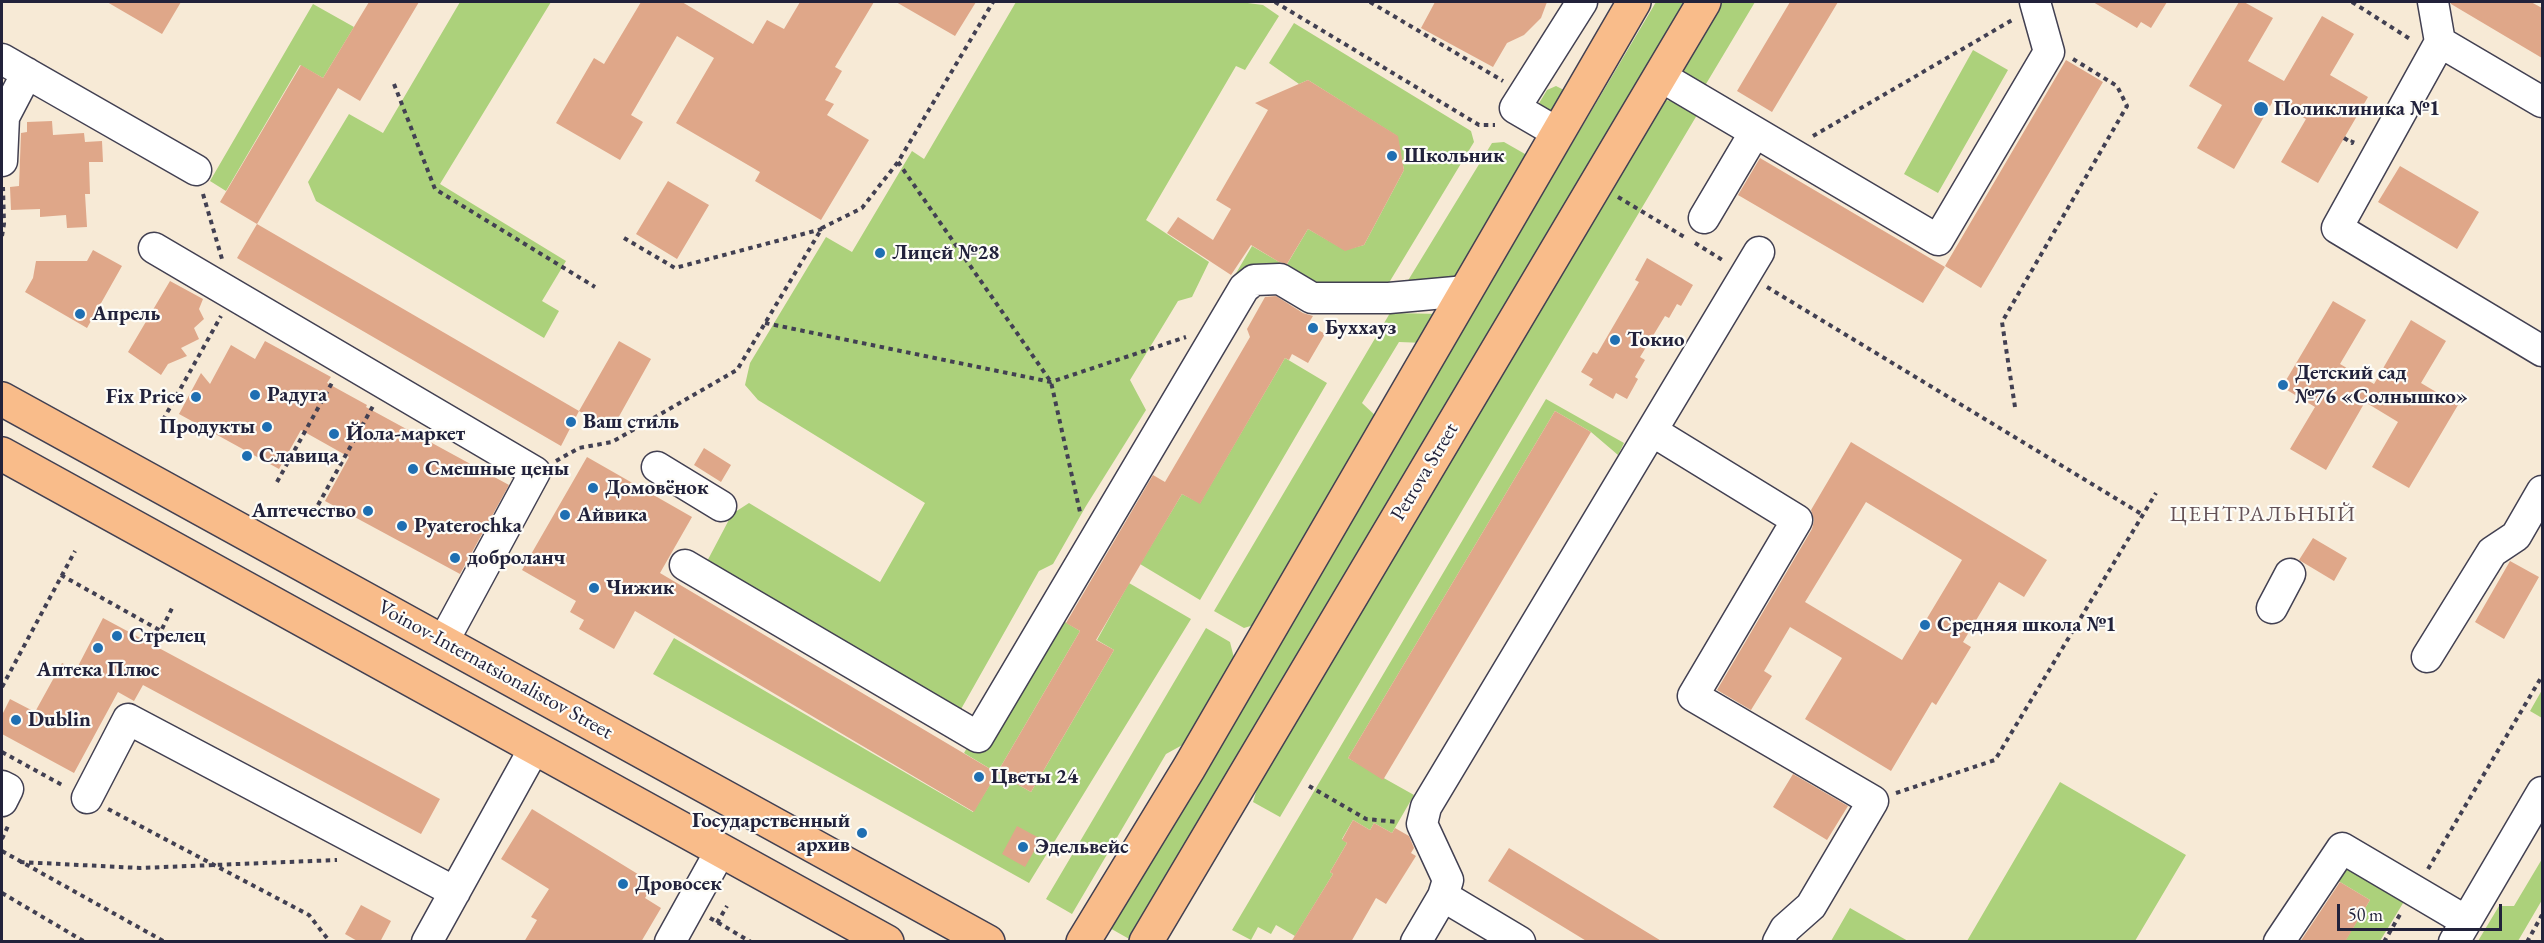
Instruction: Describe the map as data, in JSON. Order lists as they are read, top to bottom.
{
  "streets": {
    "main road": ["Petrova Street", "Voinov-Internatsionalistov Street"]
  },
  "districts": ["ЦЕНТРАЛЬНЫЙ"],
  "places": [
    "Поликлиника №1",
    "Школьник",
    "Лицей №28",
    "Апрель",
    "Буххауз",
    "Токио",
    "Детский сад №76 «Солнышко»",
    "Радуга",
    "Fix Price",
    "Ваш стиль",
    "Продукты",
    "Йола-маркет",
    "Славица",
    "Смешные цены",
    "Домовёнок",
    "Аптечество",
    "Айвика",
    "Pyaterochka",
    "доброланч",
    "Чижик",
    "Средняя школа №1",
    "Стрелец",
    "Аптека Плюс",
    "Dublin",
    "Цветы 24",
    "Государственный архив",
    "Эдельвейс",
    "Дровосек"
  ],
  "scale_bar": "50 m"
}
